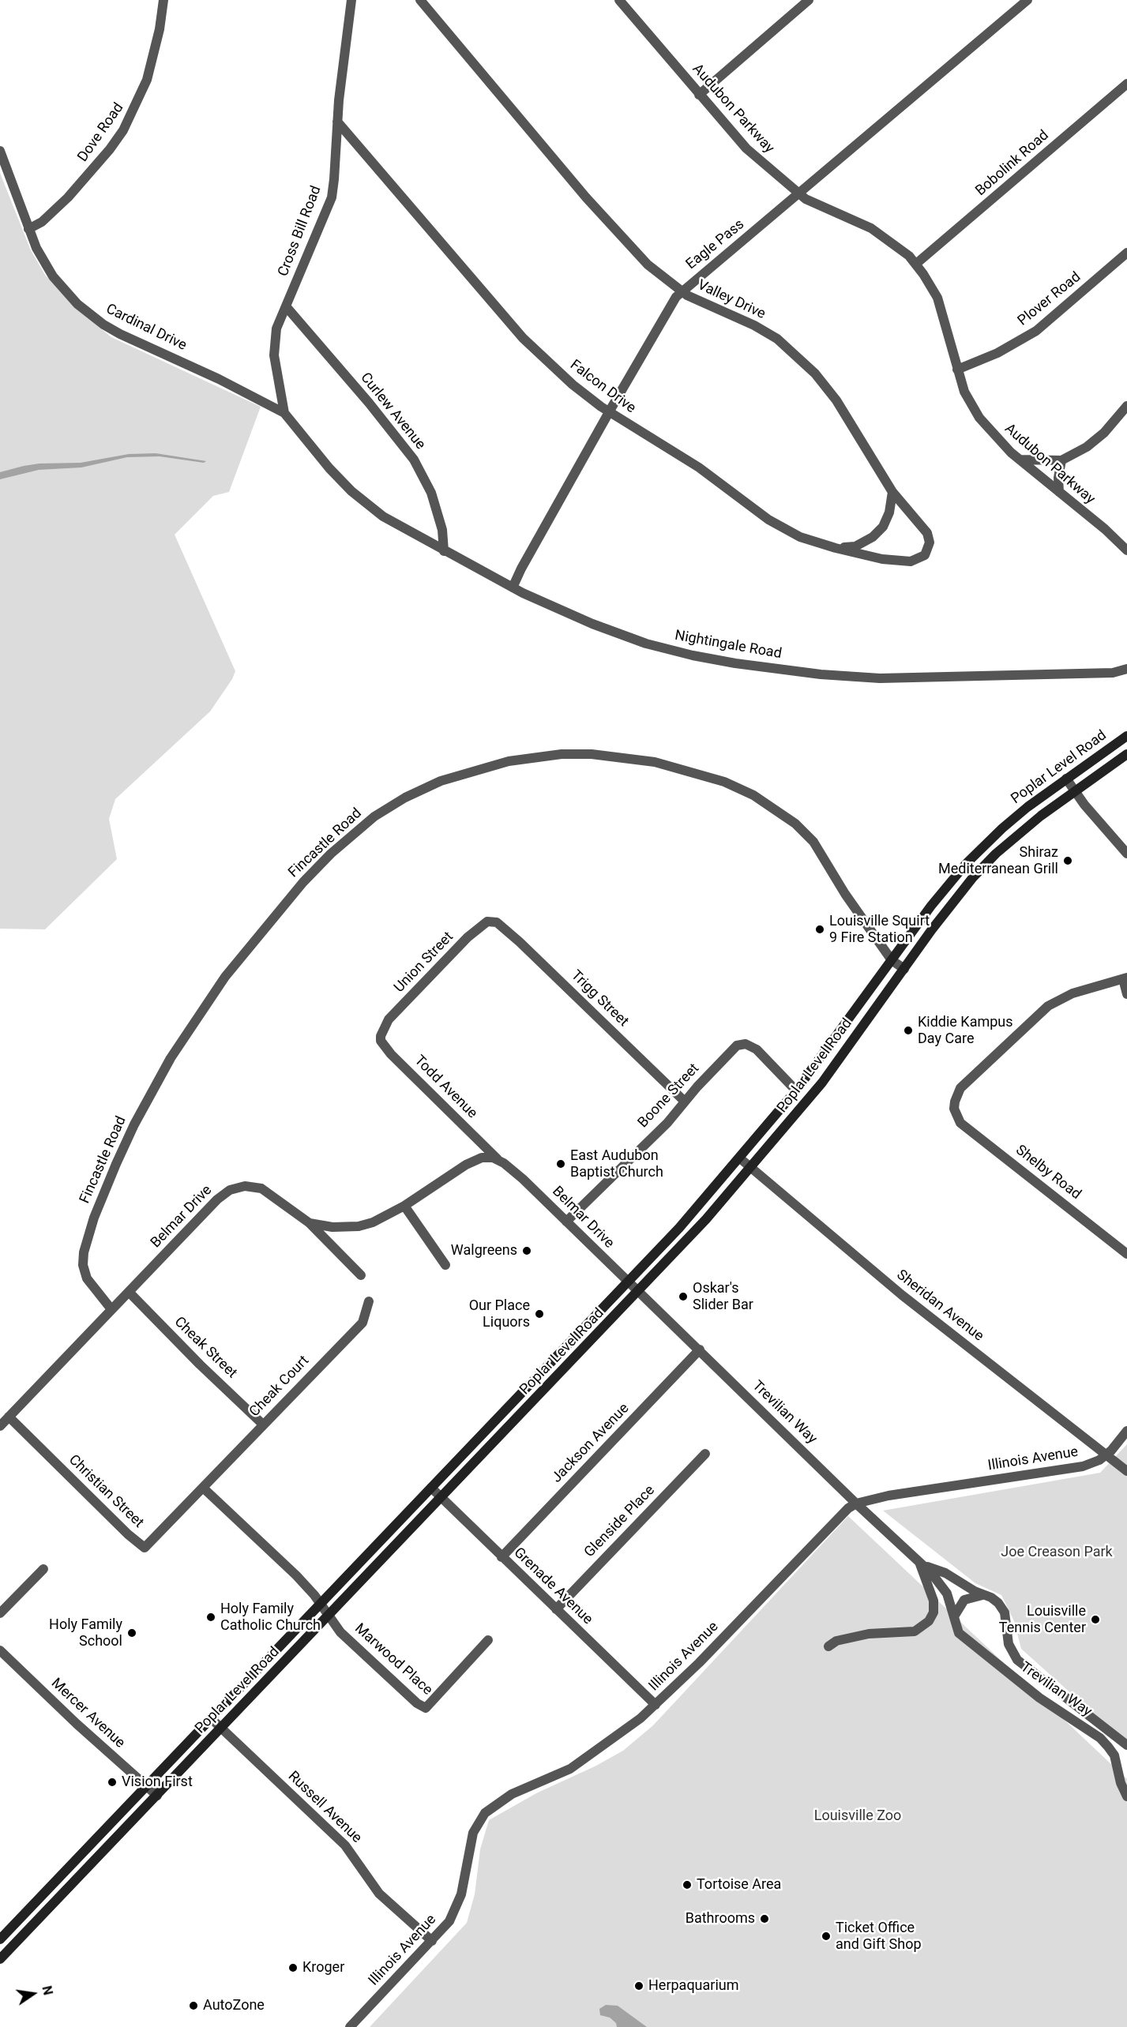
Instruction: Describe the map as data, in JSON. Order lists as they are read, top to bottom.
{
  "streets": {
    "main road": ["Poplar Level Road"],
    "street": [
      "Audubon Parkway",
      "Dove Road",
      "Bobolink Road",
      "Cross Bill Road",
      "Eagle Pass",
      "Plover Road",
      "Valley Drive",
      "Cardinal Drive",
      "Falcon Drive",
      "Curlew Avenue",
      "Nightingale Road",
      "Fincastle Road",
      "Union Street",
      "Trigg Street",
      "Todd Avenue",
      "Boone Street",
      "Shelby Road",
      "Belmar Drive",
      "Sheridan Avenue",
      "Cheak Street",
      "Cheak Court",
      "Trevilian Way",
      "Jackson Avenue",
      "Illinois Avenue",
      "Christian Street",
      "Glenside Place",
      "Grenade Avenue",
      "Marwood Place",
      "Mercer Avenue",
      "Russell Avenue"
    ]
  },
  "crossings": [
    ["Audubon Parkway", "Bobolink Road"],
    ["Audubon Parkway", "Eagle Pass"],
    ["Audubon Parkway", "Plover Road"],
    ["Dove Road", "Cardinal Drive"],
    ["Cross Bill Road", "Cardinal Drive"],
    ["Cross Bill Road", "Falcon Drive"],
    ["Cross Bill Road", "Curlew Avenue"],
    ["Cross Bill Road", "Nightingale Road"],
    ["Eagle Pass", "Valley Drive"],
    ["Eagle Pass", "Falcon Drive"],
    ["Eagle Pass", "Nightingale Road"],
    ["Valley Drive", "Falcon Drive"],
    ["Cardinal Drive", "Nightingale Road"],
    ["Curlew Avenue", "Nightingale Road"],
    ["Poplar Level Road", "Fincastle Road"],
    ["Poplar Level Road", "Boone Street"],
    ["Poplar Level Road", "Belmar Drive"],
    ["Poplar Level Road", "Sheridan Avenue"],
    ["Poplar Level Road", "Trevilian Way"],
    ["Poplar Level Road", "Grenade Avenue"],
    ["Poplar Level Road", "Marwood Place"],
    ["Poplar Level Road", "Mercer Avenue"],
    ["Poplar Level Road", "Russell Avenue"],
    ["Fincastle Road", "Belmar Drive"],
    ["Union Street", "Trigg Street"],
    ["Union Street", "Todd Avenue"],
    ["Trigg Street", "Boone Street"],
    ["Todd Avenue", "Belmar Drive"],
    ["Boone Street", "Belmar Drive"],
    ["Belmar Drive", "Cheak Street"],
    ["Belmar Drive", "Trevilian Way"],
    ["Belmar Drive", "Christian Street"],
    ["Sheridan Avenue", "Illinois Avenue"],
    ["Cheak Street", "Cheak Court"],
    ["Cheak Court", "Christian Street"],
    ["Trevilian Way", "Jackson Avenue"],
    ["Trevilian Way", "Illinois Avenue"],
    ["Jackson Avenue", "Grenade Avenue"],
    ["Illinois Avenue", "Grenade Avenue"],
    ["Illinois Avenue", "Russell Avenue"],
    ["Glenside Place", "Grenade Avenue"]
  ],
  "parks": ["Joe Creason Park", "Louisville Zoo"],
  "places": [
    "Shiraz Mediterranean Grill",
    "Louisville Squirt 9 Fire Station",
    "Kiddie Kampus Day Care",
    "East Audubon Baptist Church",
    "Walgreens",
    "Oskar's Slider Bar",
    "Our Place Liquors",
    "Holy Family Catholic Church",
    "Louisville Tennis Center",
    "Holy Family School",
    "Vision First",
    "Tortoise Area",
    "Bathrooms",
    "Ticket Office and Gift Shop",
    "Kroger",
    "Herpaquarium",
    "AutoZone"
  ],
  "north": "right"
}
